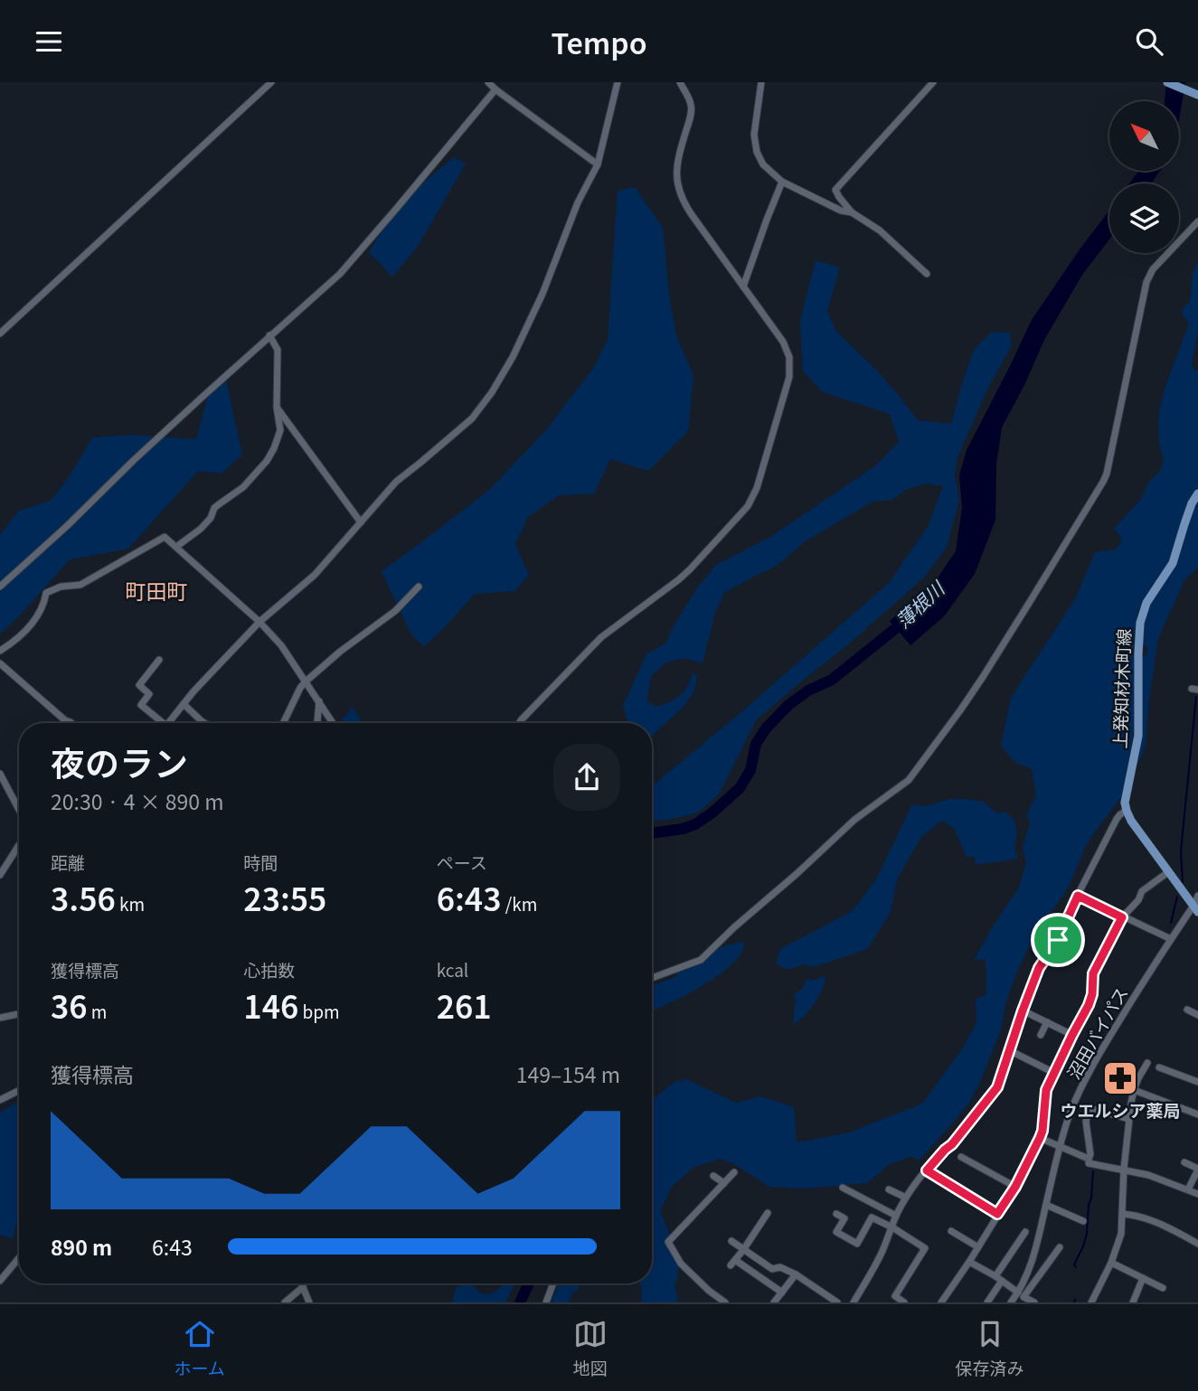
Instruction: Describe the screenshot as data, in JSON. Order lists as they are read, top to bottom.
{
  "streets": {
    "main road": ["上発知材木町線"],
    "street": ["沼田バイパス"]
  },
  "districts": ["町田町"],
  "water": ["薄根川"],
  "places": {
    "pharmacy": ["ウエルシア薬局"]
  },
  "north": "top left",
  "page": {
    "header": "Tempo",
    "heading": ["夜のラン", "20:30 · 4 × 890 m"],
    "stats": [
      ["距離", "3.56 km"],
      ["時間", "23:55"],
      ["ペース", "6:43 /km"],
      ["獲得標高", "36 m"],
      ["心拍数", "146 bpm"],
      ["kcal", "261"]
    ],
    "chart": ["獲得標高", "149–154 m"],
    "list": [
      {
        "name": "890 m",
        "note": "6:43"
      }
    ],
    "tabs": ["ホーム", "地図", "保存済み"]
  }
}
